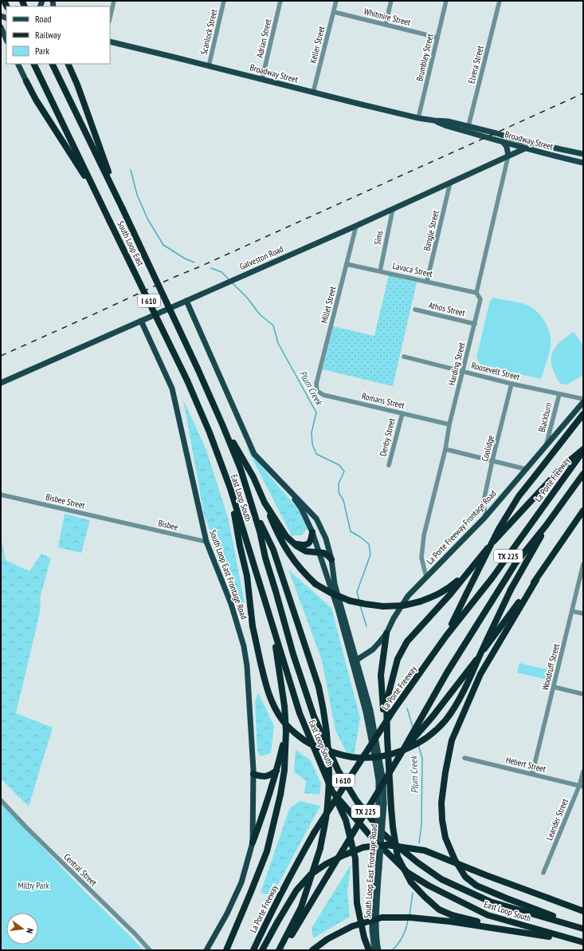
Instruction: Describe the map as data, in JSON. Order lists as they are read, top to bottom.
{
  "streets": {
    "highway": [
      "South Loop East",
      "I 610",
      "La Porte Freeway",
      "East Loop South",
      "TX 225"
    ],
    "main road": [
      "Broadway Street",
      "Galveston Road",
      "La Porte Freeway Frontage Road",
      "South Loop East Frontage Road"
    ],
    "street": [
      "Whitmire Street",
      "Scanlock Street",
      "Adrian Street",
      "Keller Street",
      "Brumbley Street",
      "Elvera Street",
      "Bangle Street",
      "Sims",
      "Lavaca Street",
      "Millet Street",
      "Athos Street",
      "Harding Street",
      "Roosevelt Street",
      "Romans Street",
      "Blackburn",
      "Denby Street",
      "Coolidge",
      "Bisbee Street",
      "Bisbee",
      "Woodruff Street",
      "Hebert Street",
      "Leander Street",
      "Central Street"
    ]
  },
  "crossings": [
    ["Whitmire Street", "Keller Street"],
    ["Whitmire Street", "Brumbley Street"],
    ["Scanlock Street", "Broadway Street"],
    ["Adrian Street", "Broadway Street"],
    ["Keller Street", "Broadway Street"],
    ["Brumbley Street", "Broadway Street"],
    ["Elvera Street", "Broadway Street"],
    ["Broadway Street", "Galveston Road"],
    ["Bangle Street", "Galveston Road"],
    ["Bangle Street", "Lavaca Street"],
    ["Sims", "Galveston Road"],
    ["Sims", "Lavaca Street"],
    ["South Loop East", "East Loop South"],
    ["Galveston Road", "Millet Street"],
    ["Galveston Road", "Harding Street"],
    ["Galveston Road", "South Loop East Frontage Road"],
    ["Lavaca Street", "Millet Street"],
    ["Lavaca Street", "Harding Street"],
    ["Millet Street", "Romans Street"],
    ["Athos Street", "Harding Street"],
    ["Harding Street", "Roosevelt Street"],
    ["Harding Street", "Romans Street"],
    ["Harding Street", "La Porte Freeway Frontage Road"],
    ["Roosevelt Street", "Blackburn"],
    ["Roosevelt Street", "Coolidge"],
    ["Romans Street", "Denby Street"],
    ["Blackburn", "La Porte Freeway Frontage Road"],
    ["Coolidge", "La Porte Freeway Frontage Road"],
    ["Bisbee Street", "Bisbee"],
    ["Bisbee", "South Loop East Frontage Road"],
    ["La Porte Freeway Frontage Road", "South Loop East Frontage Road"],
    ["Woodruff Street", "Hebert Street"],
    ["Hebert Street", "Leander Street"]
  ],
  "water": ["Plum Creek"],
  "parks": ["Milby Park"],
  "legend": ["Road", "Railway", "Park"],
  "north": "right"
}
